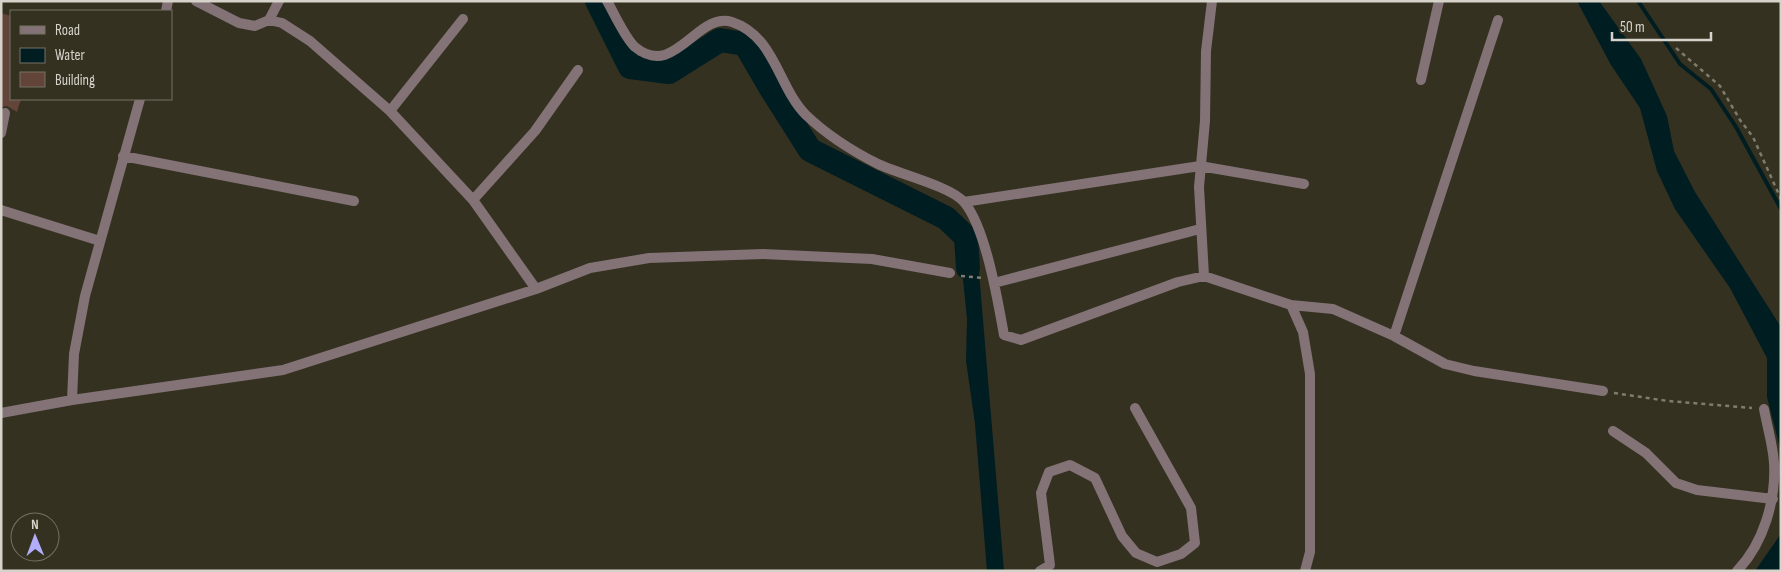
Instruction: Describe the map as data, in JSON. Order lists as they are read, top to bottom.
{
  "legend": ["Road", "Water", "Building"],
  "scale_bar": "50 m",
  "north": "top"
}
